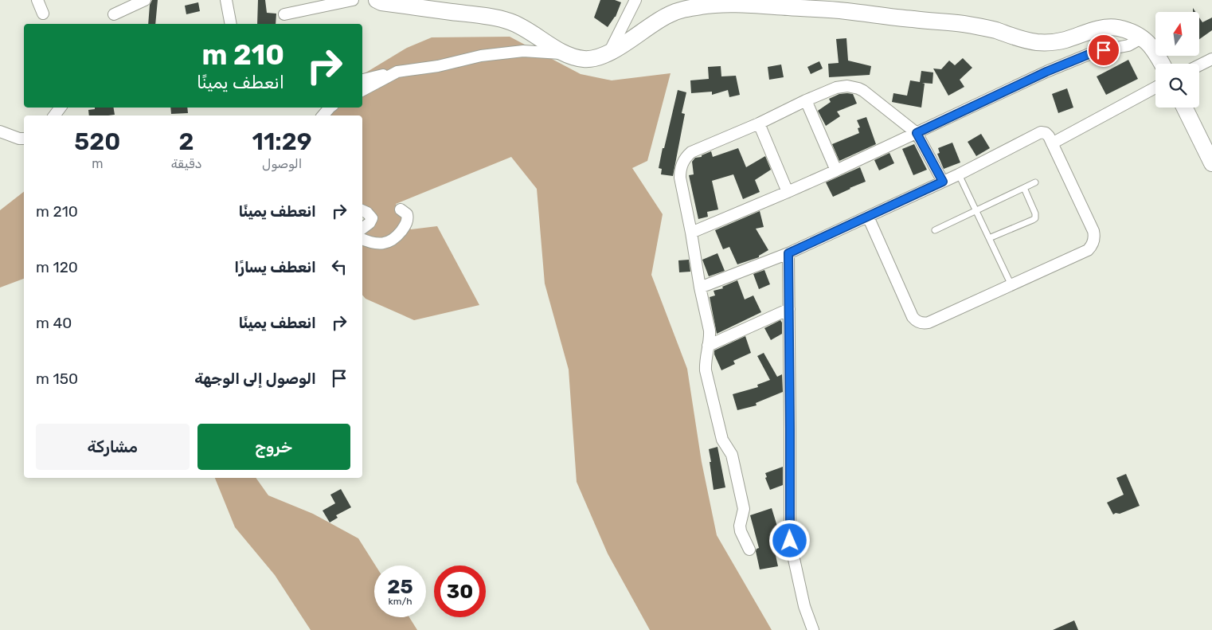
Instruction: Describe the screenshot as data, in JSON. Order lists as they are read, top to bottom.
{
  "north": "top",
  "page": {
    "turn": ["210 m", "انعطف يمينًا"],
    "eta": [
      "11:29",
      "الوصول",
      "2",
      "دقيقة",
      "520",
      "m"
    ],
    "list": [
      {
        "name": "انعطف يمينًا",
        "value": "210 m"
      },
      {
        "name": "انعطف يسارًا",
        "value": "120 m"
      },
      {
        "name": "انعطف يمينًا",
        "value": "40 m"
      },
      {
        "name": "الوصول إلى الوجهة",
        "value": "150 m"
      }
    ],
    "buttons": ["خروج", "مشاركة"],
    "speed": "25 km/h",
    "limit": "30"
  }
}
